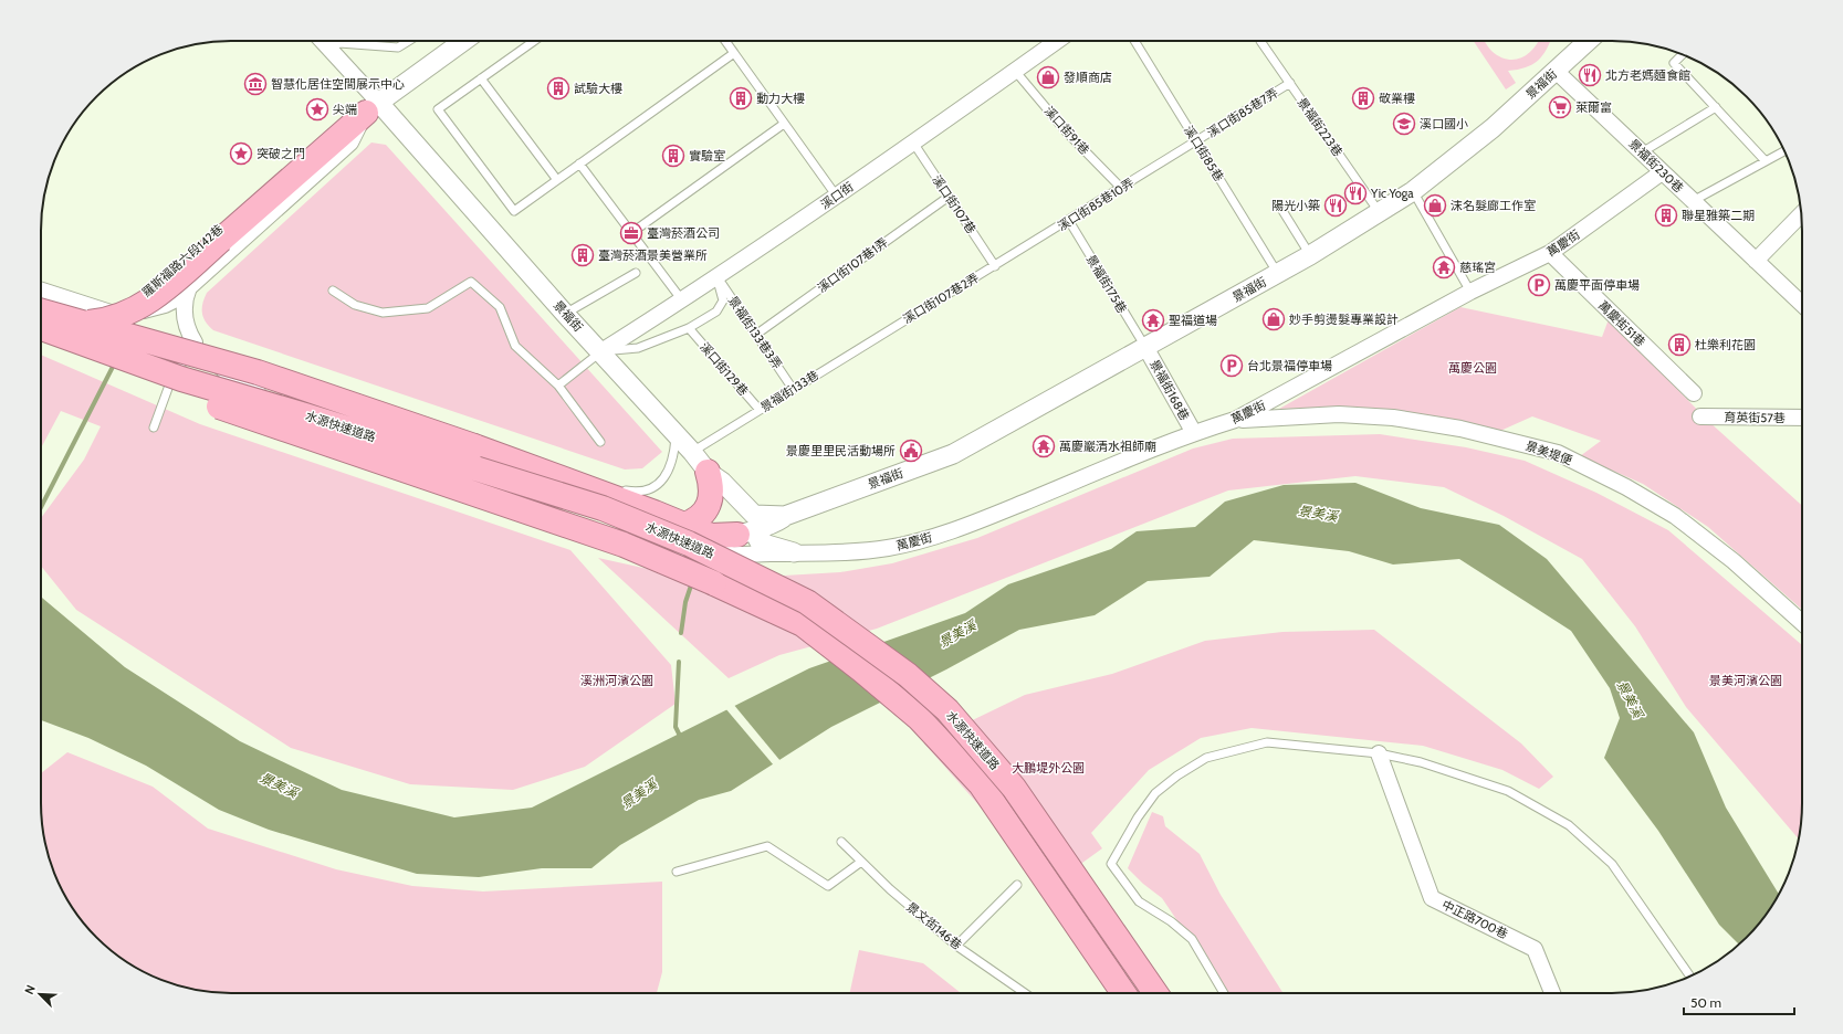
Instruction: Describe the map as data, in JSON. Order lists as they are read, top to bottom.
{
  "streets": {
    "highway": ["水源快速道路"],
    "street": [
      "景福街",
      "景福街230巷",
      "溪口街",
      "萬慶街",
      "羅斯福路六段142巷",
      "萬慶街51巷",
      "景福街168巷",
      "育英街57巷",
      "景美堤便",
      "中正路700巷"
    ],
    "lane": [
      "溪口街85巷7弄",
      "景福街223巷",
      "溪口街91巷",
      "溪口街85巷",
      "溪口街107巷",
      "溪口街85巷10弄",
      "溪口街107巷1弄",
      "景福街175巷",
      "溪口街107巷2弄",
      "景福街133巷3弄",
      "溪口街129巷",
      "景福街133巷",
      "景文街146巷"
    ]
  },
  "crossings": [
    ["景福街", "景福街223巷"],
    ["景福街", "溪口街85巷"],
    ["景福街", "景福街230巷"],
    ["景福街", "溪口街"],
    ["景福街", "羅斯福路六段142巷"],
    ["景福街", "景福街175巷"],
    ["景福街", "景福街168巷"],
    ["景福街", "景福街133巷"],
    ["溪口街85巷7弄", "景福街223巷"],
    ["溪口街85巷7弄", "溪口街85巷"],
    ["溪口街85巷7弄", "溪口街85巷10弄"],
    ["溪口街91巷", "溪口街"],
    ["溪口街91巷", "溪口街85巷10弄"],
    ["溪口街85巷", "溪口街85巷10弄"],
    ["景福街230巷", "萬慶街"],
    ["溪口街", "溪口街107巷"],
    ["溪口街", "景福街133巷3弄"],
    ["溪口街107巷", "溪口街85巷10弄"],
    ["溪口街107巷", "溪口街107巷1弄"],
    ["溪口街107巷", "溪口街107巷2弄"],
    ["溪口街85巷10弄", "景福街175巷"],
    ["溪口街85巷10弄", "溪口街107巷2弄"],
    ["萬慶街", "萬慶街51巷"],
    ["萬慶街", "景福街168巷"],
    ["萬慶街", "景美堤便"],
    ["溪口街107巷1弄", "景福街133巷3弄"],
    ["景福街175巷", "景福街168巷"],
    ["溪口街107巷2弄", "景福街133巷"],
    ["景福街133巷3弄", "景福街133巷"],
    ["溪口街129巷", "景福街133巷"]
  ],
  "water": ["景美溪"],
  "parks": [
    "萬慶公園",
    "溪洲河濱公園",
    "景美河濱公園",
    "大鵬堤外公園"
  ],
  "places": {
    "restaurant": ["北方老媽麵食館", "Yic Yoga", "陽光小築"],
    "shop": ["發順商店", "沫名髮廊工作室", "妙手剪燙髮專業設計"],
    "museum": ["智慧化居住空間展示中心"],
    "building": [
      "試驗大樓",
      "動力大樓",
      "敬業樓",
      "實驗室",
      "聯星雅築二期",
      "臺灣菸酒景美營業所",
      "杜樂利花園"
    ],
    "supermarket": ["萊爾富"],
    "place": ["尖端", "突破之門"],
    "school or university": ["溪口國小"],
    "office": ["臺灣菸酒公司"],
    "temple": ["慈瑤宮", "聖福道場", "萬慶巖清水祖師廟"],
    "parking": ["萬慶平面停車場", "台北景福停車場"],
    "public building": ["景慶里里民活動場所"]
  },
  "scale_bar": "50 m",
  "north": "top left"
}
